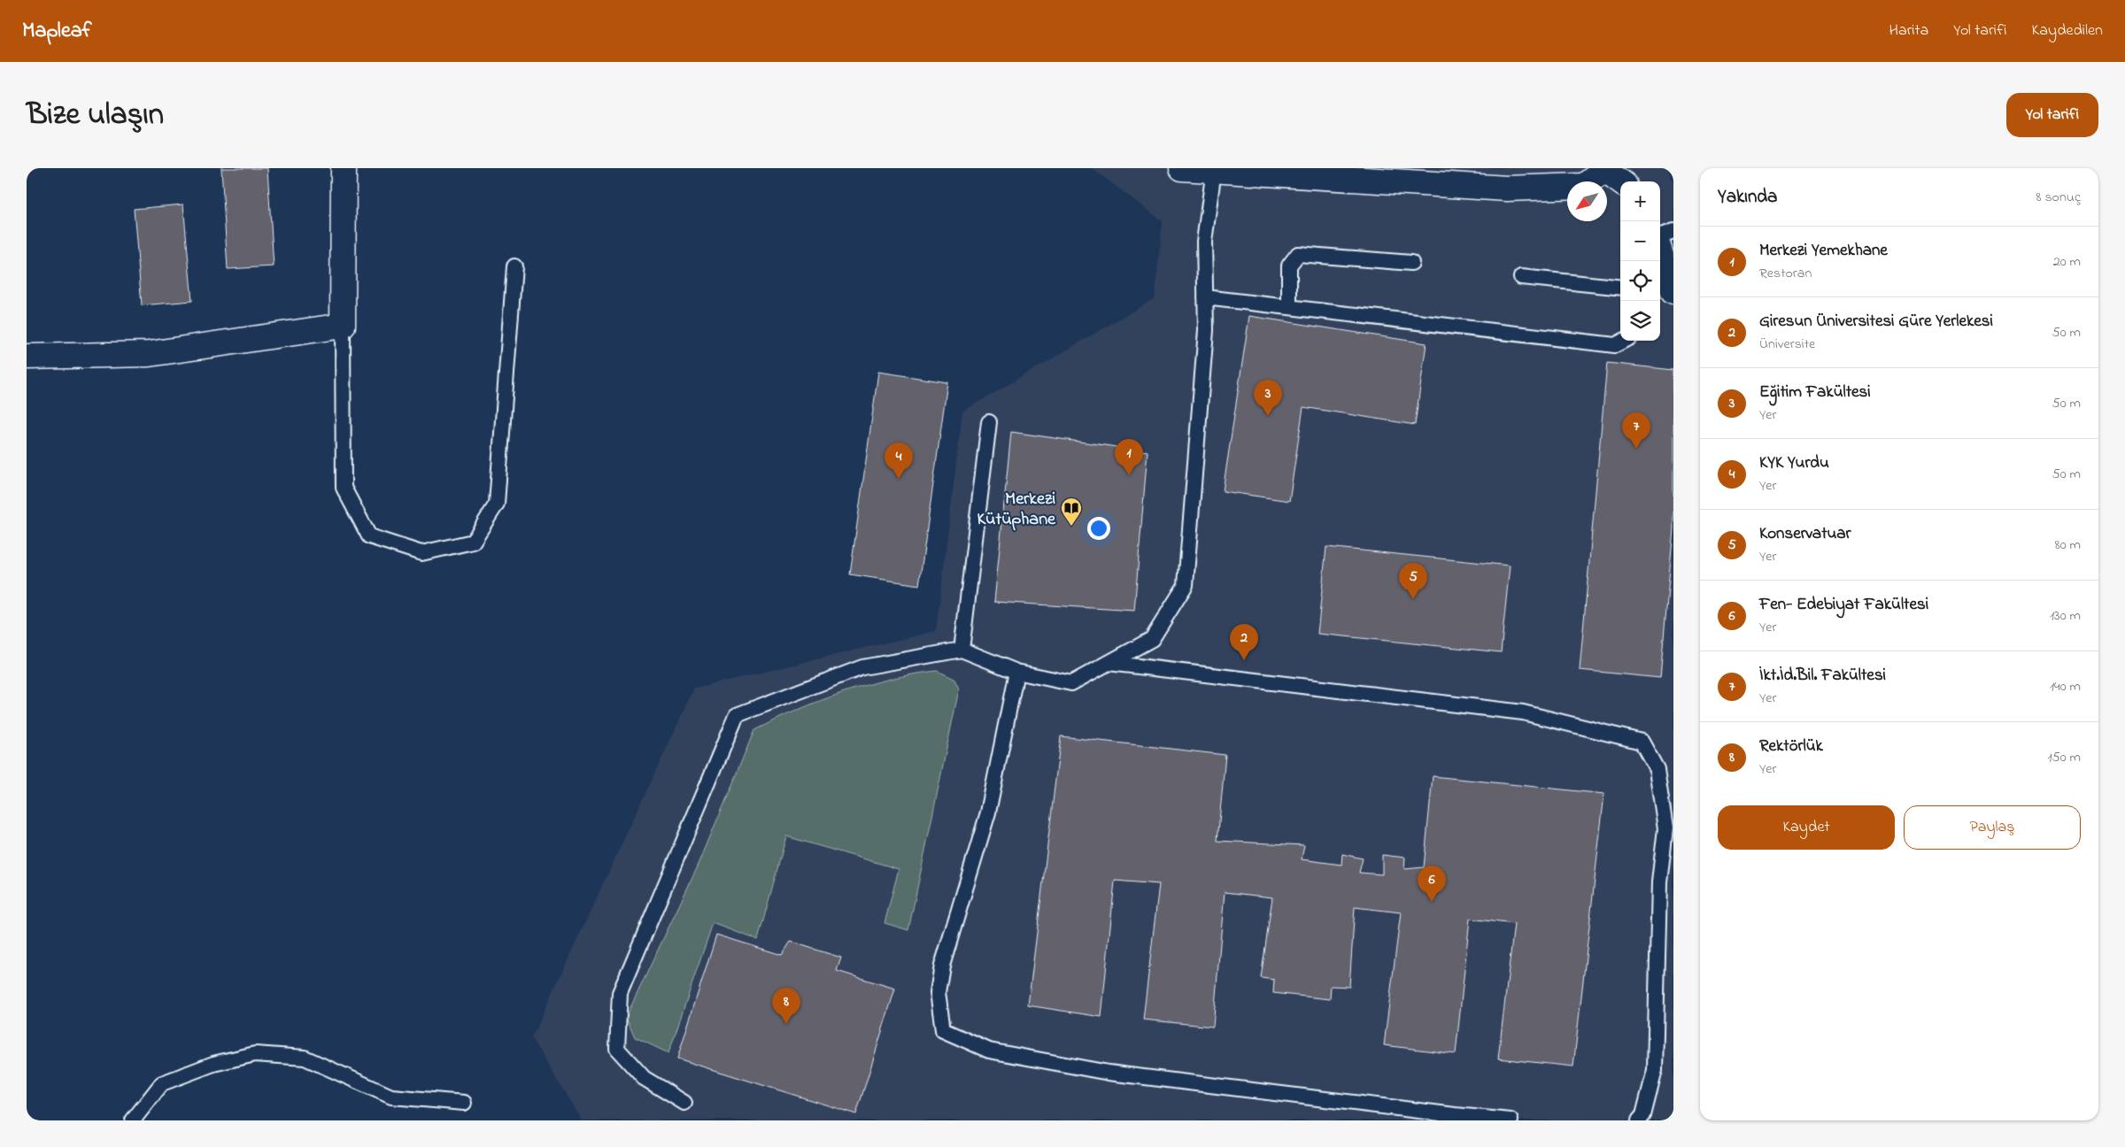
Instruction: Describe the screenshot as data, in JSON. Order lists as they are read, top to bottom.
{
  "places": {
    "library": ["Merkezi Kütüphane"]
  },
  "north": "bottom left",
  "page": {
    "header": "Mapleaf",
    "nav": ["Harita", "Yol tarifi", "Kaydedilen"],
    "title": "Bize ulaşın",
    "buttons": [
      "Yol tarifi",
      ["Kaydet", "Paylaş"]
    ],
    "heading": ["Yakında", "8 sonuç"],
    "map_buttons": ["+", "−"],
    "list": [
      {
        "mark": "1",
        "name": "Merkezi Yemekhane",
        "note": "Restoran",
        "value": "20 m"
      },
      {
        "mark": "2",
        "name": "Giresun Üniversitesi Güre Yerlekesi",
        "note": "Üniversite",
        "value": "50 m"
      },
      {
        "mark": "3",
        "name": "Eğitim Fakültesi",
        "note": "Yer",
        "value": "50 m"
      },
      {
        "mark": "4",
        "name": "KYK Yurdu",
        "note": "Yer",
        "value": "50 m"
      },
      {
        "mark": "5",
        "name": "Konservatuar",
        "note": "Yer",
        "value": "80 m"
      },
      {
        "mark": "6",
        "name": "Fen- Edebiyat Fakültesi",
        "note": "Yer",
        "value": "130 m"
      },
      {
        "mark": "7",
        "name": "İkt.İd.Bil. Fakültesi",
        "note": "Yer",
        "value": "140 m"
      },
      {
        "mark": "8",
        "name": "Rektörlük",
        "note": "Yer",
        "value": "150 m"
      }
    ],
    "pins": [
      "3",
      "7",
      "1",
      "4",
      "5",
      "2",
      "6",
      "8"
    ]
  }
}
